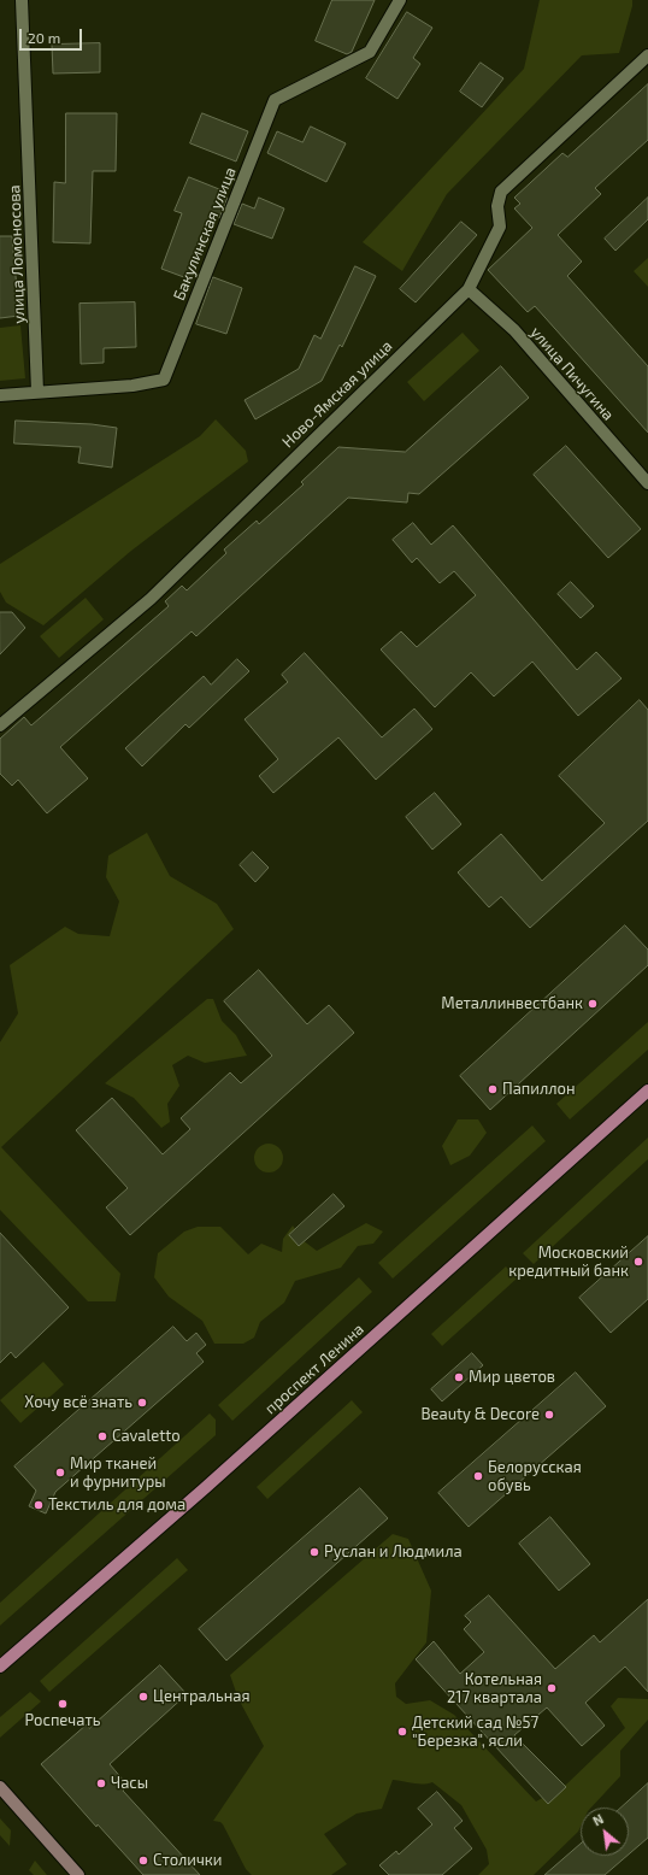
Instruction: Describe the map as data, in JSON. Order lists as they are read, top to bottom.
{
  "streets": {
    "main road": ["проспект Ленина"],
    "street": [
      "Бакулинская улица",
      "улица Ломоносова",
      "улица Пичугина",
      "Ново-Ямская улица"
    ]
  },
  "crossings": [
    ["Бакулинская улица", "улица Ломоносова"],
    ["улица Пичугина", "Ново-Ямская улица"]
  ],
  "places": [
    "Металлинвестбанк",
    "Папиллон",
    "Московский кредитный банк",
    "Мир цветов",
    "Хочу всё знать",
    "Beauty & Decore",
    "Cavaletto",
    "Мир тканей и фурнитуры",
    "Белорусская обувь",
    "Текстиль для дома",
    "Руслан и Людмила",
    "Котельная 217 квартала",
    "Центральная",
    "Роспечать",
    "Детский сад №57 \"Березка\", ясли",
    "Часы",
    "Столички"
  ],
  "scale_bar": "20 m",
  "north": "top left"
}
